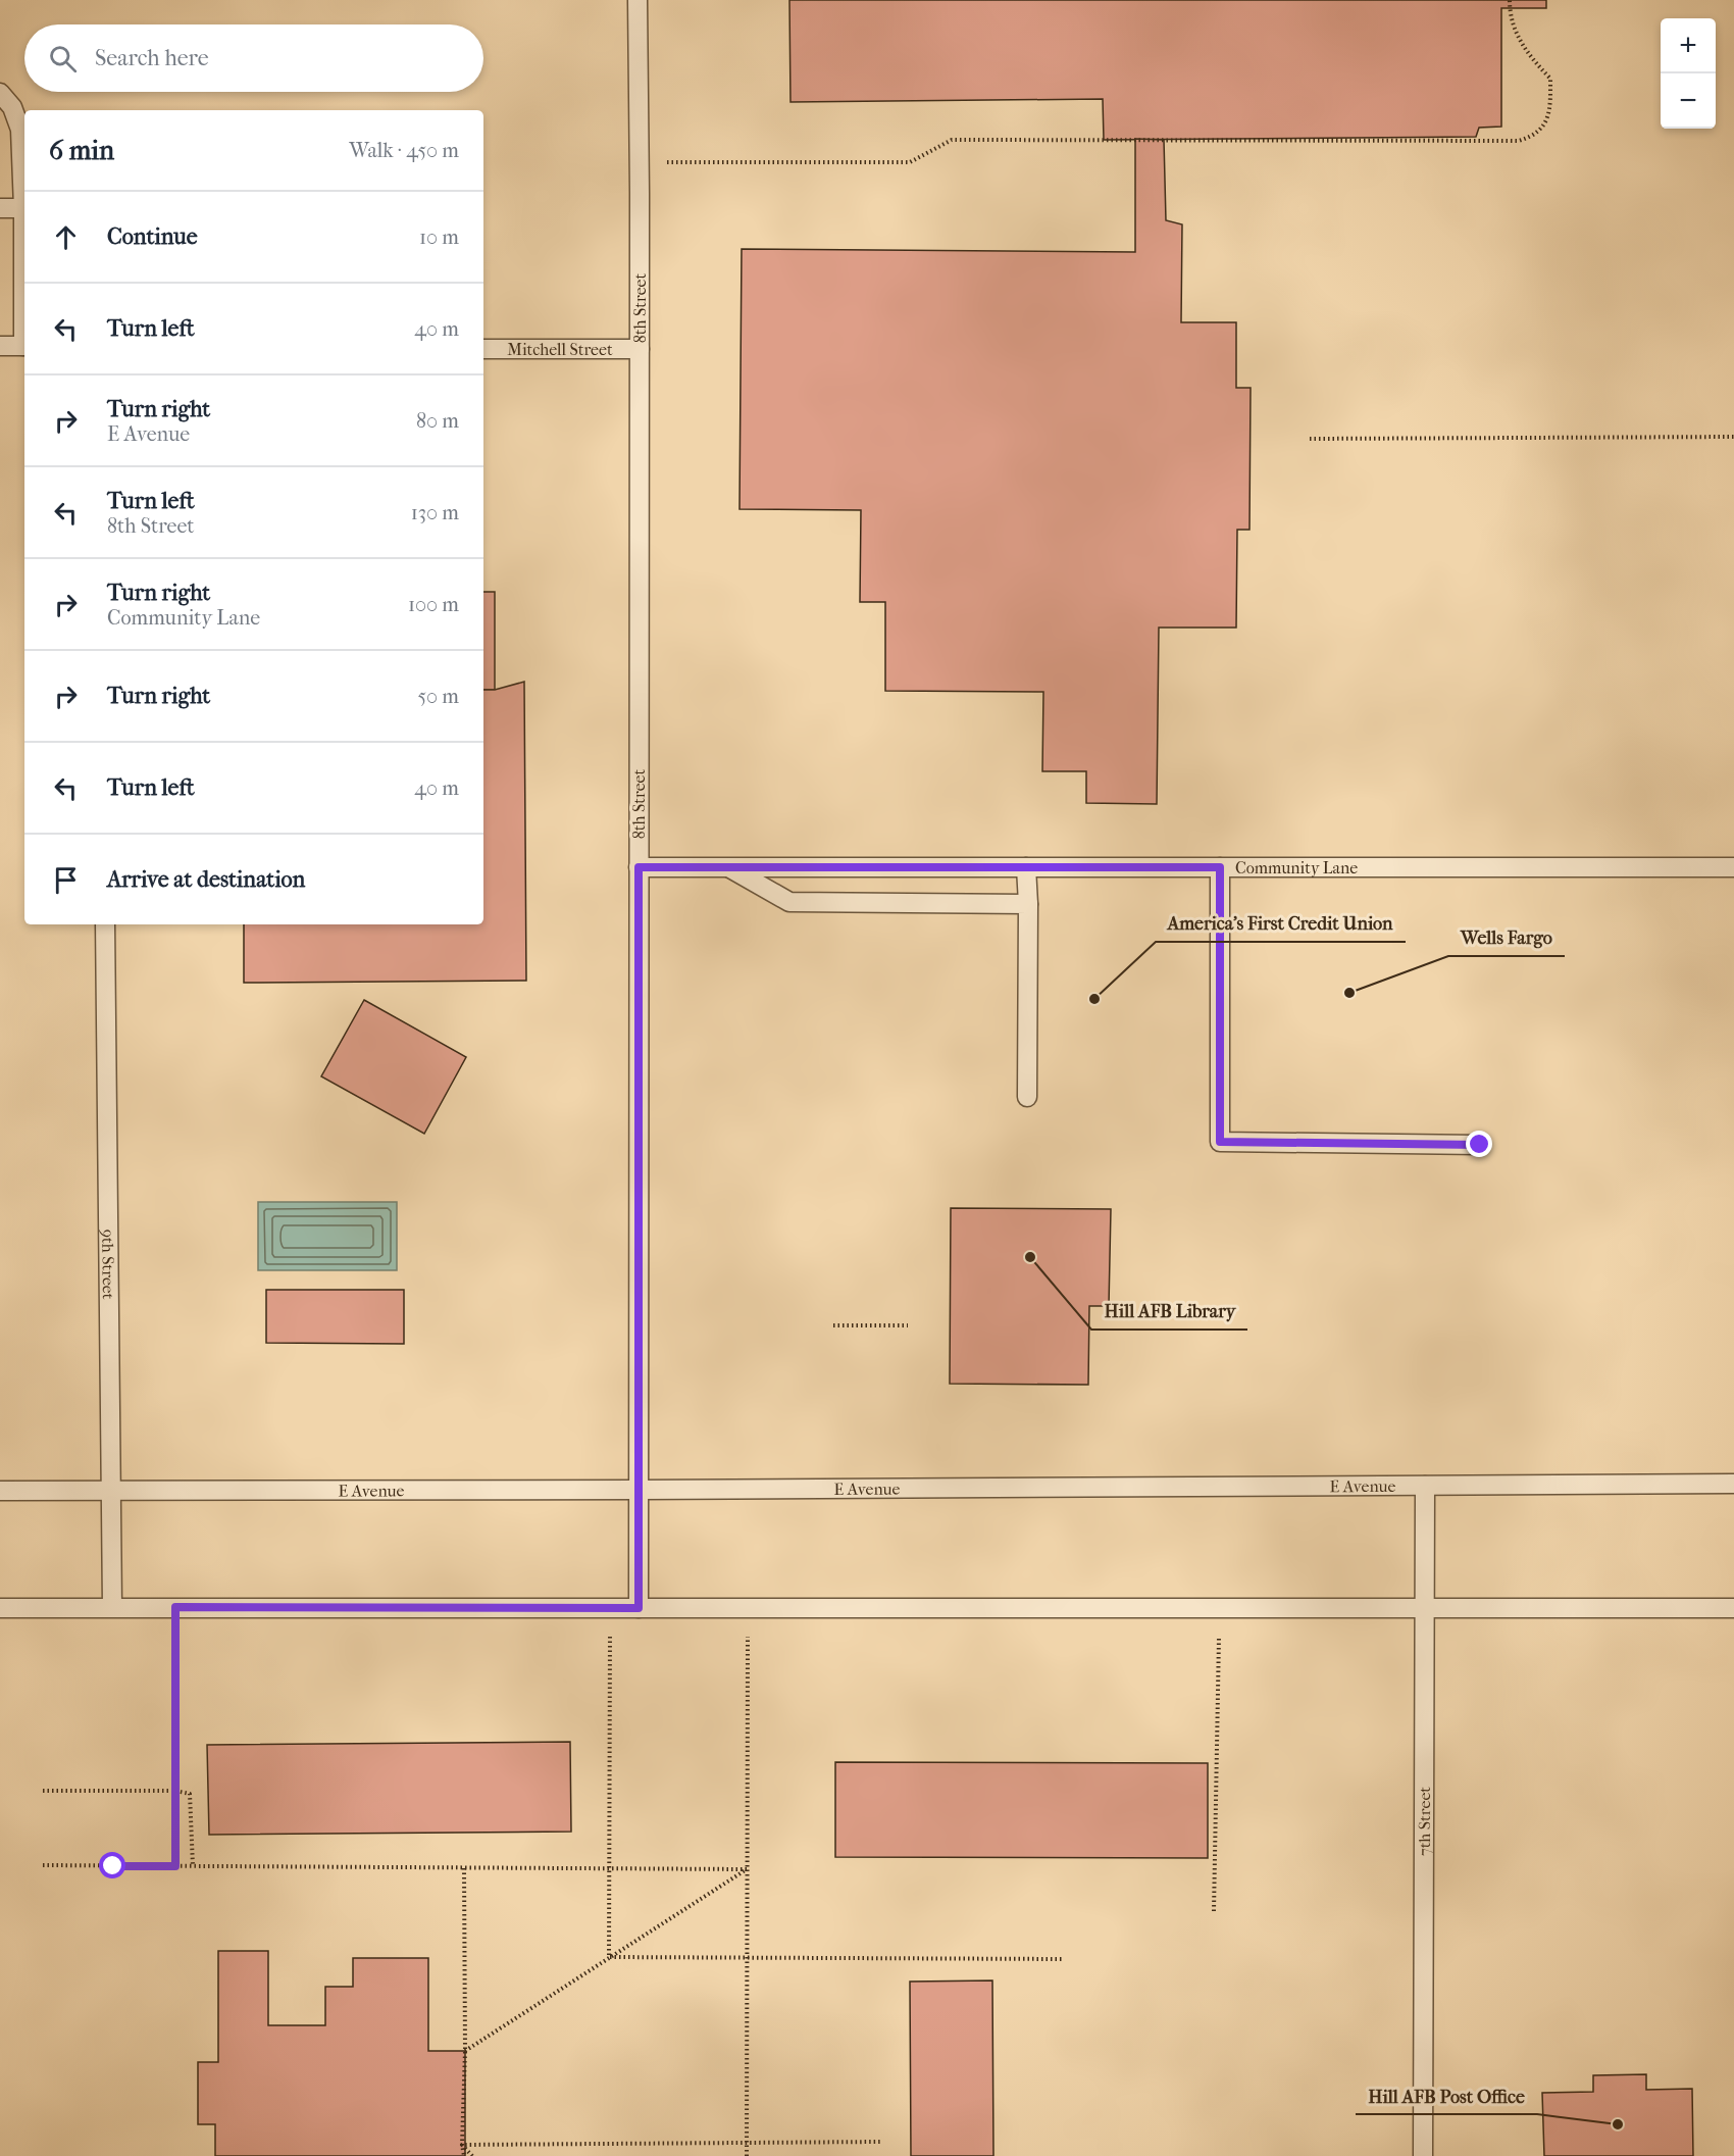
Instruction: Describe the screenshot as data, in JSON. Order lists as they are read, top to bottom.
{
  "streets": {
    "lane": [
      "8th Street",
      "Mitchell Street",
      "Community Lane",
      "9th Street",
      "E Avenue",
      "7th Street"
    ]
  },
  "crossings": [
    ["8th Street", "Mitchell Street"],
    ["8th Street", "Community Lane"],
    ["8th Street", "E Avenue"],
    ["9th Street", "E Avenue"],
    ["E Avenue", "7th Street"]
  ],
  "places": [
    "Wells Fargo",
    "America's First Credit Union",
    "Hill AFB Library",
    "Hill AFB Post Office"
  ],
  "page": {
    "map_buttons": ["+", "−"],
    "search": "Search here",
    "heading": ["6 min", "Walk · 450 m"],
    "list": [
      ["Continue", "10 m"],
      ["Turn left", "40 m"],
      ["Turn right", "E Avenue", "80 m"],
      ["Turn left", "8th Street", "130 m"],
      ["Turn right", "Community Lane", "100 m"],
      ["Turn right", "50 m"],
      ["Turn left", "40 m"],
      "Arrive at destination"
    ]
  }
}
